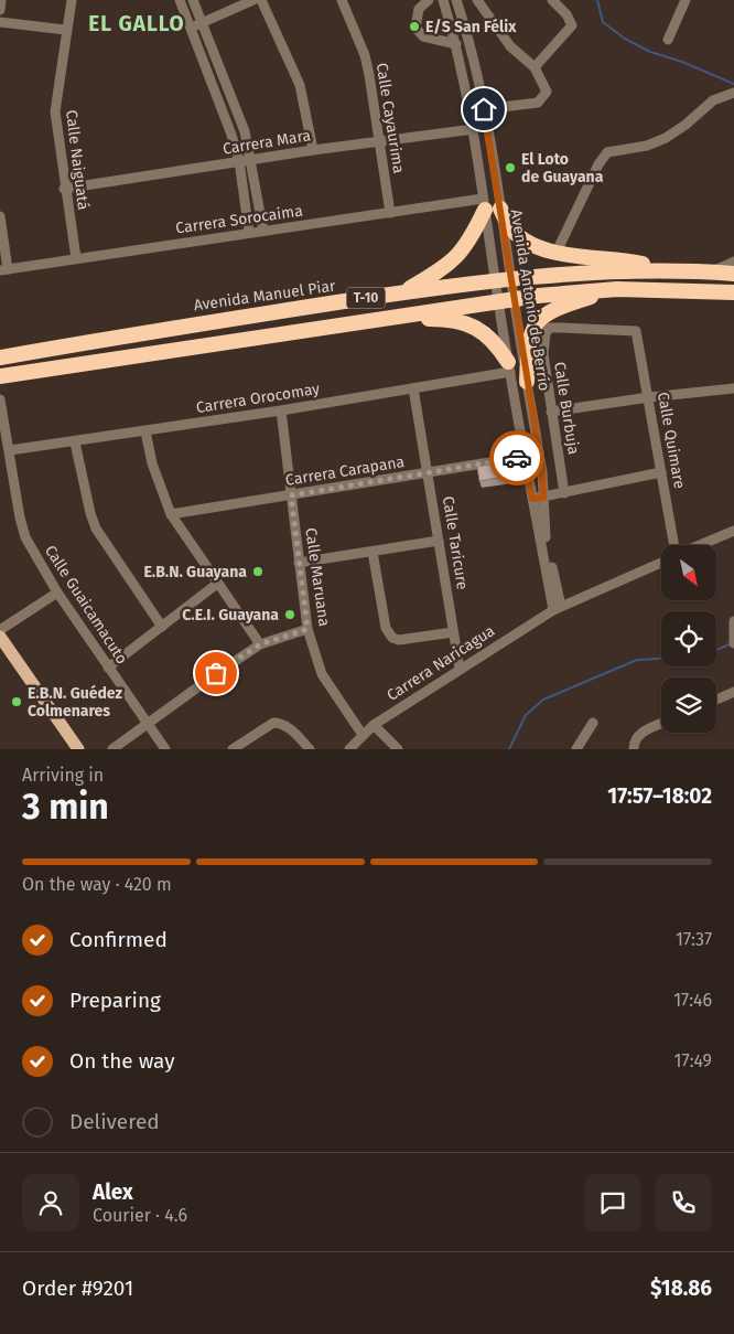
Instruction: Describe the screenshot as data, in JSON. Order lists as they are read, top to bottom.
{
  "streets": {
    "highway": ["Avenida Manuel Piar", "T-10"],
    "street": [
      "Calle Cayaurima",
      "Carrera Mara",
      "Calle Naiguatá",
      "Carrera Sorocaima",
      "Avenida Antonio de Berrío",
      "Carrera Orocomay",
      "Calle Burbuja",
      "Calle Quimare",
      "Carrera Carapana",
      "Calle Taricure",
      "Calle Maruana",
      "Calle Guaicamacuto",
      "Carrera Naricagua"
    ]
  },
  "crossings": [
    ["Calle Cayaurima", "Carrera Mara"],
    ["Calle Cayaurima", "Carrera Sorocaima"],
    ["Carrera Mara", "Calle Naiguatá"],
    ["Carrera Mara", "Avenida Antonio de Berrío"],
    ["Calle Naiguatá", "Carrera Sorocaima"],
    ["Carrera Sorocaima", "Avenida Antonio de Berrío"],
    ["Avenida Manuel Piar", "T-10"],
    ["Avenida Manuel Piar", "Avenida Antonio de Berrío"],
    ["T-10", "Avenida Antonio de Berrío"],
    ["Avenida Antonio de Berrío", "Carrera Orocomay"],
    ["Avenida Antonio de Berrío", "Carrera Carapana"],
    ["Avenida Antonio de Berrío", "Carrera Naricagua"],
    ["Carrera Orocomay", "Calle Taricure"],
    ["Carrera Orocomay", "Calle Maruana"],
    ["Carrera Orocomay", "Calle Guaicamacuto"],
    ["Calle Burbuja", "Calle Quimare"],
    ["Carrera Carapana", "Calle Taricure"],
    ["Carrera Carapana", "Calle Maruana"],
    ["Calle Taricure", "Carrera Naricagua"],
    ["Calle Maruana", "Carrera Naricagua"]
  ],
  "districts": ["EL GALLO"],
  "places": [
    "E/S San Félix",
    "El Loto de Guayana",
    "E.B.N. Guayana",
    "C.E.I. Guayana",
    "E.B.N. Guédez Colmenares"
  ],
  "north": "bottom right",
  "page": {
    "heading": ["3 min", "Arriving in", "17:57–18:02"],
    "panel": [
      "Alex",
      "Courier · 4.6",
      "Order #9201",
      "$18.86"
    ],
    "bar": "On the way · 420 m",
    "list": [
      ["Confirmed", "17:37"],
      ["Preparing", "17:46"],
      ["On the way", "17:49"],
      "Delivered"
    ]
  }
}
